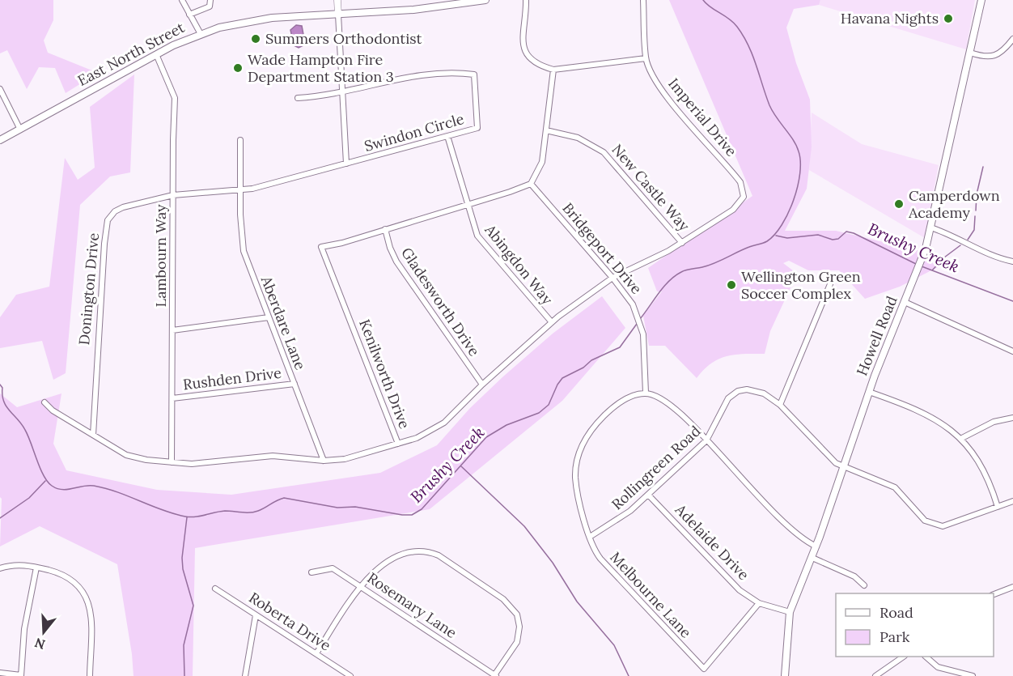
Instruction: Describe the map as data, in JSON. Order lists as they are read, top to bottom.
{
  "streets": {
    "main road": ["East North Street", "Howell Road"],
    "street": [
      "Imperial Drive",
      "Swindon Circle",
      "New Castle Way",
      "Bridgeport Drive",
      "Lambourn Way",
      "Abingdon Way",
      "Donington Drive",
      "Gladesworth Drive",
      "Aberdare Lane",
      "Kenilworth Drive",
      "Rushden Drive",
      "Rollingreen Road",
      "Adelaide Drive",
      "Melbourne Lane",
      "Rosemary Lane",
      "Roberta Drive"
    ]
  },
  "crossings": [
    ["East North Street", "Lambourn Way"],
    ["Imperial Drive", "Kenilworth Drive"],
    ["Swindon Circle", "Abingdon Way"],
    ["Swindon Circle", "Donington Drive"],
    ["New Castle Way", "Kenilworth Drive"],
    ["Bridgeport Drive", "Kenilworth Drive"],
    ["Bridgeport Drive", "Melbourne Lane"],
    ["Lambourn Way", "Donington Drive"],
    ["Lambourn Way", "Rushden Drive"],
    ["Abingdon Way", "Kenilworth Drive"],
    ["Donington Drive", "Aberdare Lane"],
    ["Gladesworth Drive", "Kenilworth Drive"],
    ["Aberdare Lane", "Rushden Drive"],
    ["Howell Road", "Rollingreen Road"],
    ["Howell Road", "Adelaide Drive"],
    ["Rollingreen Road", "Adelaide Drive"],
    ["Rollingreen Road", "Melbourne Lane"],
    ["Adelaide Drive", "Melbourne Lane"]
  ],
  "water": ["Brushy Creek"],
  "places": [
    "Havana Nights",
    "Summers Orthodontist",
    "Wade Hampton Fire Department Station 3",
    "Camperdown Academy",
    "Wellington Green Soccer Complex"
  ],
  "legend": ["Road", "Park"],
  "north": "bottom"
}
